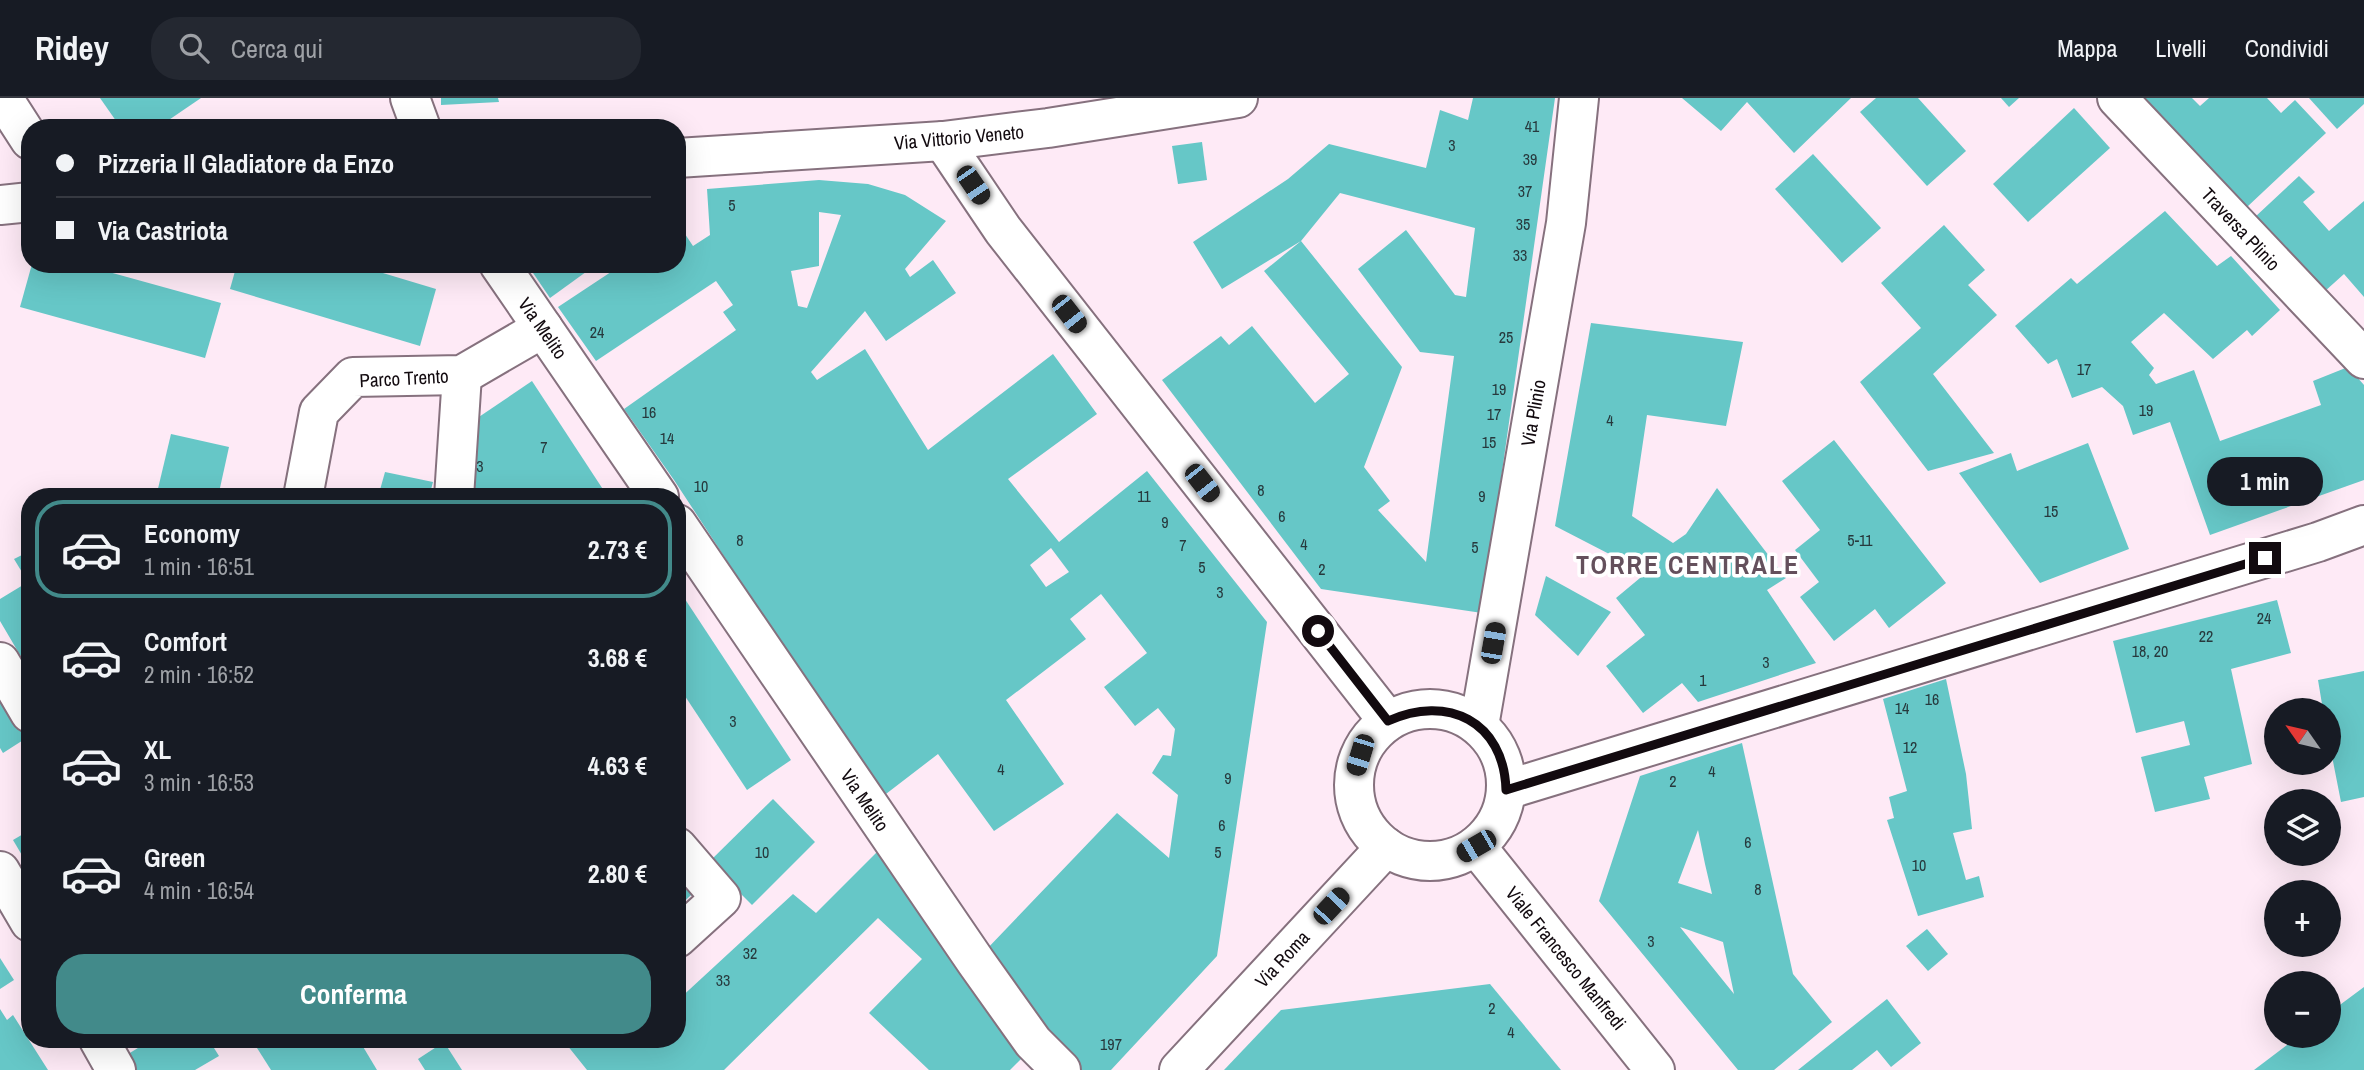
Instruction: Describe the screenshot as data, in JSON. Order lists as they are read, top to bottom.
{
  "streets": {
    "main road": [
      "Via Vittorio Veneto",
      "Traversa Plinio",
      "Via Melito",
      "Parco Trento",
      "Via Plinio",
      "Viale Francesco Manfredi",
      "Via Roma"
    ]
  },
  "crossings": [
    ["Via Melito", "Parco Trento"],
    ["Via Plinio", "Viale Francesco Manfredi"],
    ["Via Plinio", "Via Roma"],
    ["Viale Francesco Manfredi", "Via Roma"]
  ],
  "districts": ["TORRE CENTRALE"],
  "house_numbers": [
    "41",
    "3",
    "39",
    "37",
    "5",
    "35",
    "33",
    "24",
    "25",
    "17",
    "19",
    "19",
    "16",
    "17",
    "4",
    "14",
    "15",
    "7",
    "3",
    "10",
    "8",
    "11",
    "9",
    "15",
    "6",
    "9",
    "8",
    "5-11",
    "4",
    "7",
    "5",
    "5",
    "2",
    "3",
    "24",
    "22",
    "18, 20",
    "3",
    "1",
    "16",
    "14",
    "3",
    "12",
    "4",
    "4",
    "9",
    "2",
    "6",
    "6",
    "10",
    "5",
    "10",
    "8",
    "3",
    "32",
    "33",
    "2",
    "4",
    "197"
  ],
  "north": "top left",
  "page": {
    "header": "Ridey",
    "search": "Cerca qui",
    "nav": ["Mappa", "Livelli", "Condividi"],
    "banner": ["Pizzeria Il Gladiatore da Enzo", "Via Castriota"],
    "bubble": "1 min",
    "list": [
      {
        "name": "Economy",
        "note": "1 min · 16:51",
        "value": "2.73 €"
      },
      {
        "name": "Comfort",
        "note": "2 min · 16:52",
        "value": "3.68 €"
      },
      {
        "name": "XL",
        "note": "3 min · 16:53",
        "value": "4.63 €"
      },
      {
        "name": "Green",
        "note": "4 min · 16:54",
        "value": "2.80 €"
      }
    ],
    "map_buttons": ["+", "−"],
    "buttons": "Conferma"
  }
}
